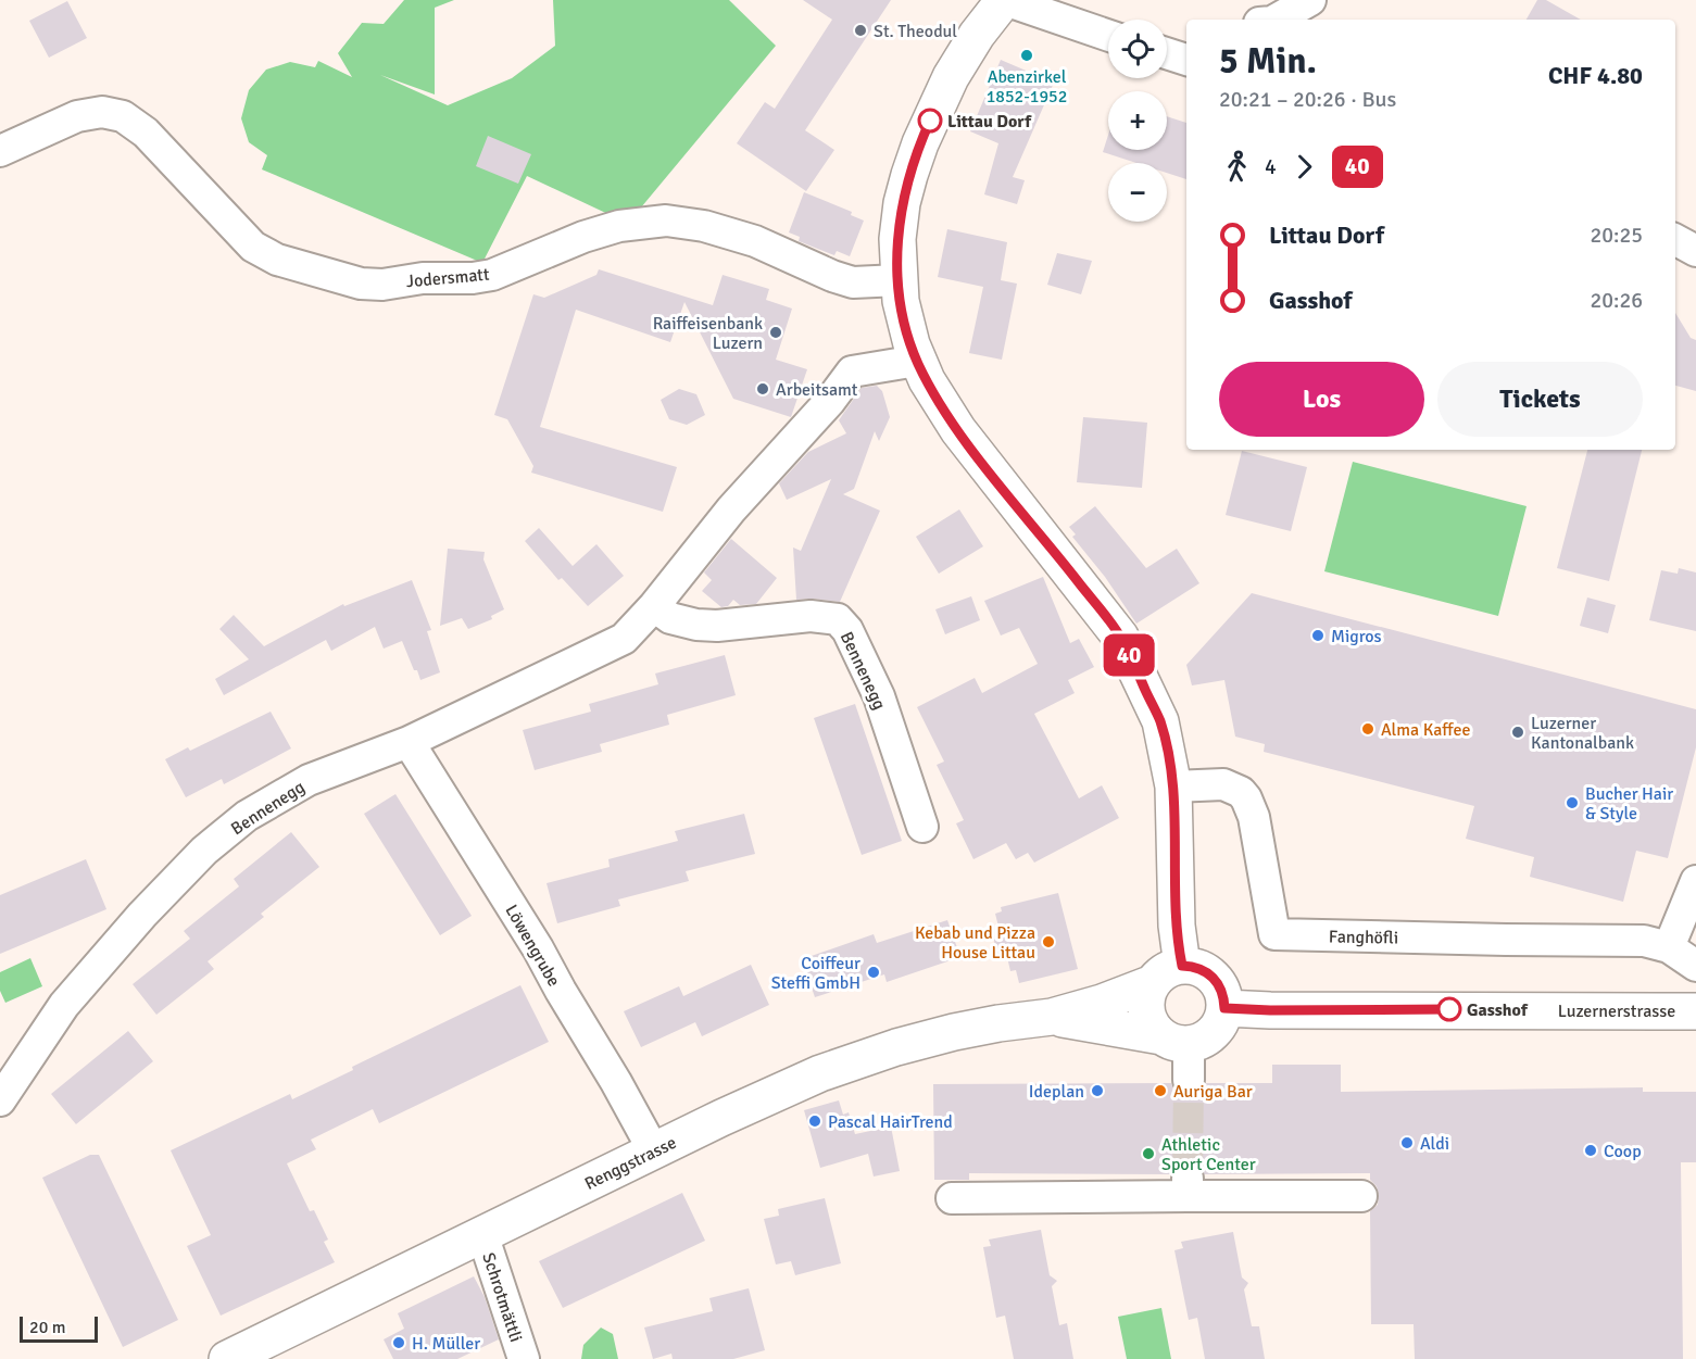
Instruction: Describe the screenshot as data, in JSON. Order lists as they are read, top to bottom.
{
  "streets": {
    "main road": ["Luzernerstrasse", "Renggstrasse"],
    "street": [
      "Jodersmatt",
      "Bennenegg",
      "Fanghöfli",
      "Löwengrube",
      "Schrotmättli"
    ]
  },
  "crossings": [
    ["Bennenegg", "Löwengrube"],
    ["Löwengrube", "Renggstrasse"],
    ["Luzernerstrasse", "Renggstrasse"],
    ["Renggstrasse", "Schrotmättli"]
  ],
  "places": [
    "St. Theodul",
    "Abenzirkel 1852-1952",
    "Littau Dorf",
    "Raiffeisenbank Luzern",
    "Arbeitsamt",
    "Migros",
    "Alma Kaffee",
    "Luzerner Kantonalbank",
    "Bucher Hair & Style",
    "Kebab und Pizza House Littau",
    "Coiffeur Steffi GmbH",
    "Gasshof",
    "Ideplan",
    "Auriga Bar",
    "Pascal HairTrend",
    "Aldi",
    "Coop",
    "Athletic Sport Center",
    "H. Müller"
  ],
  "lines": ["bus line 40"],
  "scale_bar": "20 m",
  "page": {
    "on_map": "40",
    "map_buttons": ["+", "−"],
    "heading": ["5 Min.", "20:21 – 20:26 · Bus", "CHF 4.80"],
    "legs": ["4", "40"],
    "list": [
      {
        "name": "Littau Dorf",
        "value": "20:25"
      },
      {
        "name": "Gasshof",
        "value": "20:26"
      }
    ],
    "buttons": ["Los", "Tickets"],
    "scale": "20 m"
  }
}
